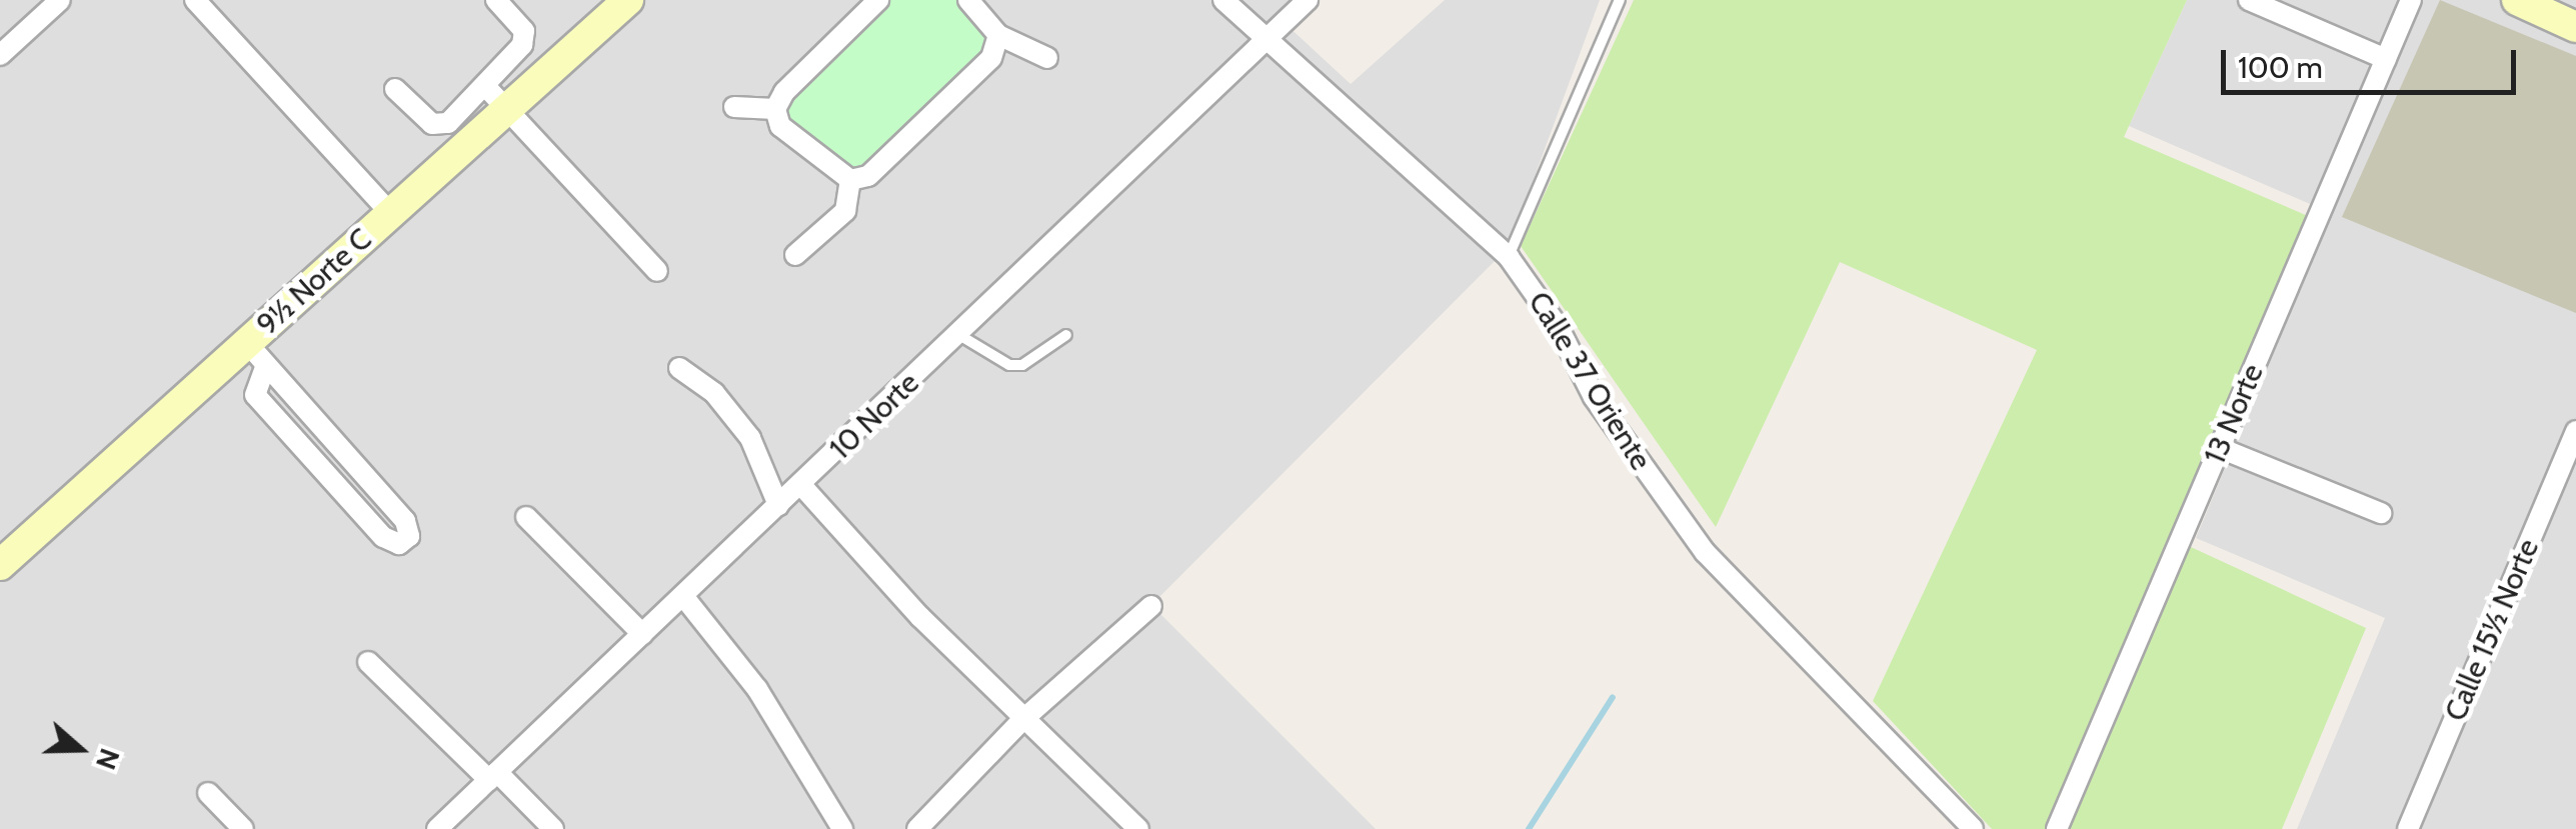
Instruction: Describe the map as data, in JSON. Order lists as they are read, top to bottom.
{
  "streets": {
    "street": [
      "9½ Norte C",
      "Calle 37 Oriente",
      "13 Norte",
      "10 Norte",
      "Calle 15½ Norte"
    ]
  },
  "crossings": [
    ["Calle 37 Oriente", "10 Norte"]
  ],
  "scale_bar": "100 m",
  "north": "right"
}
